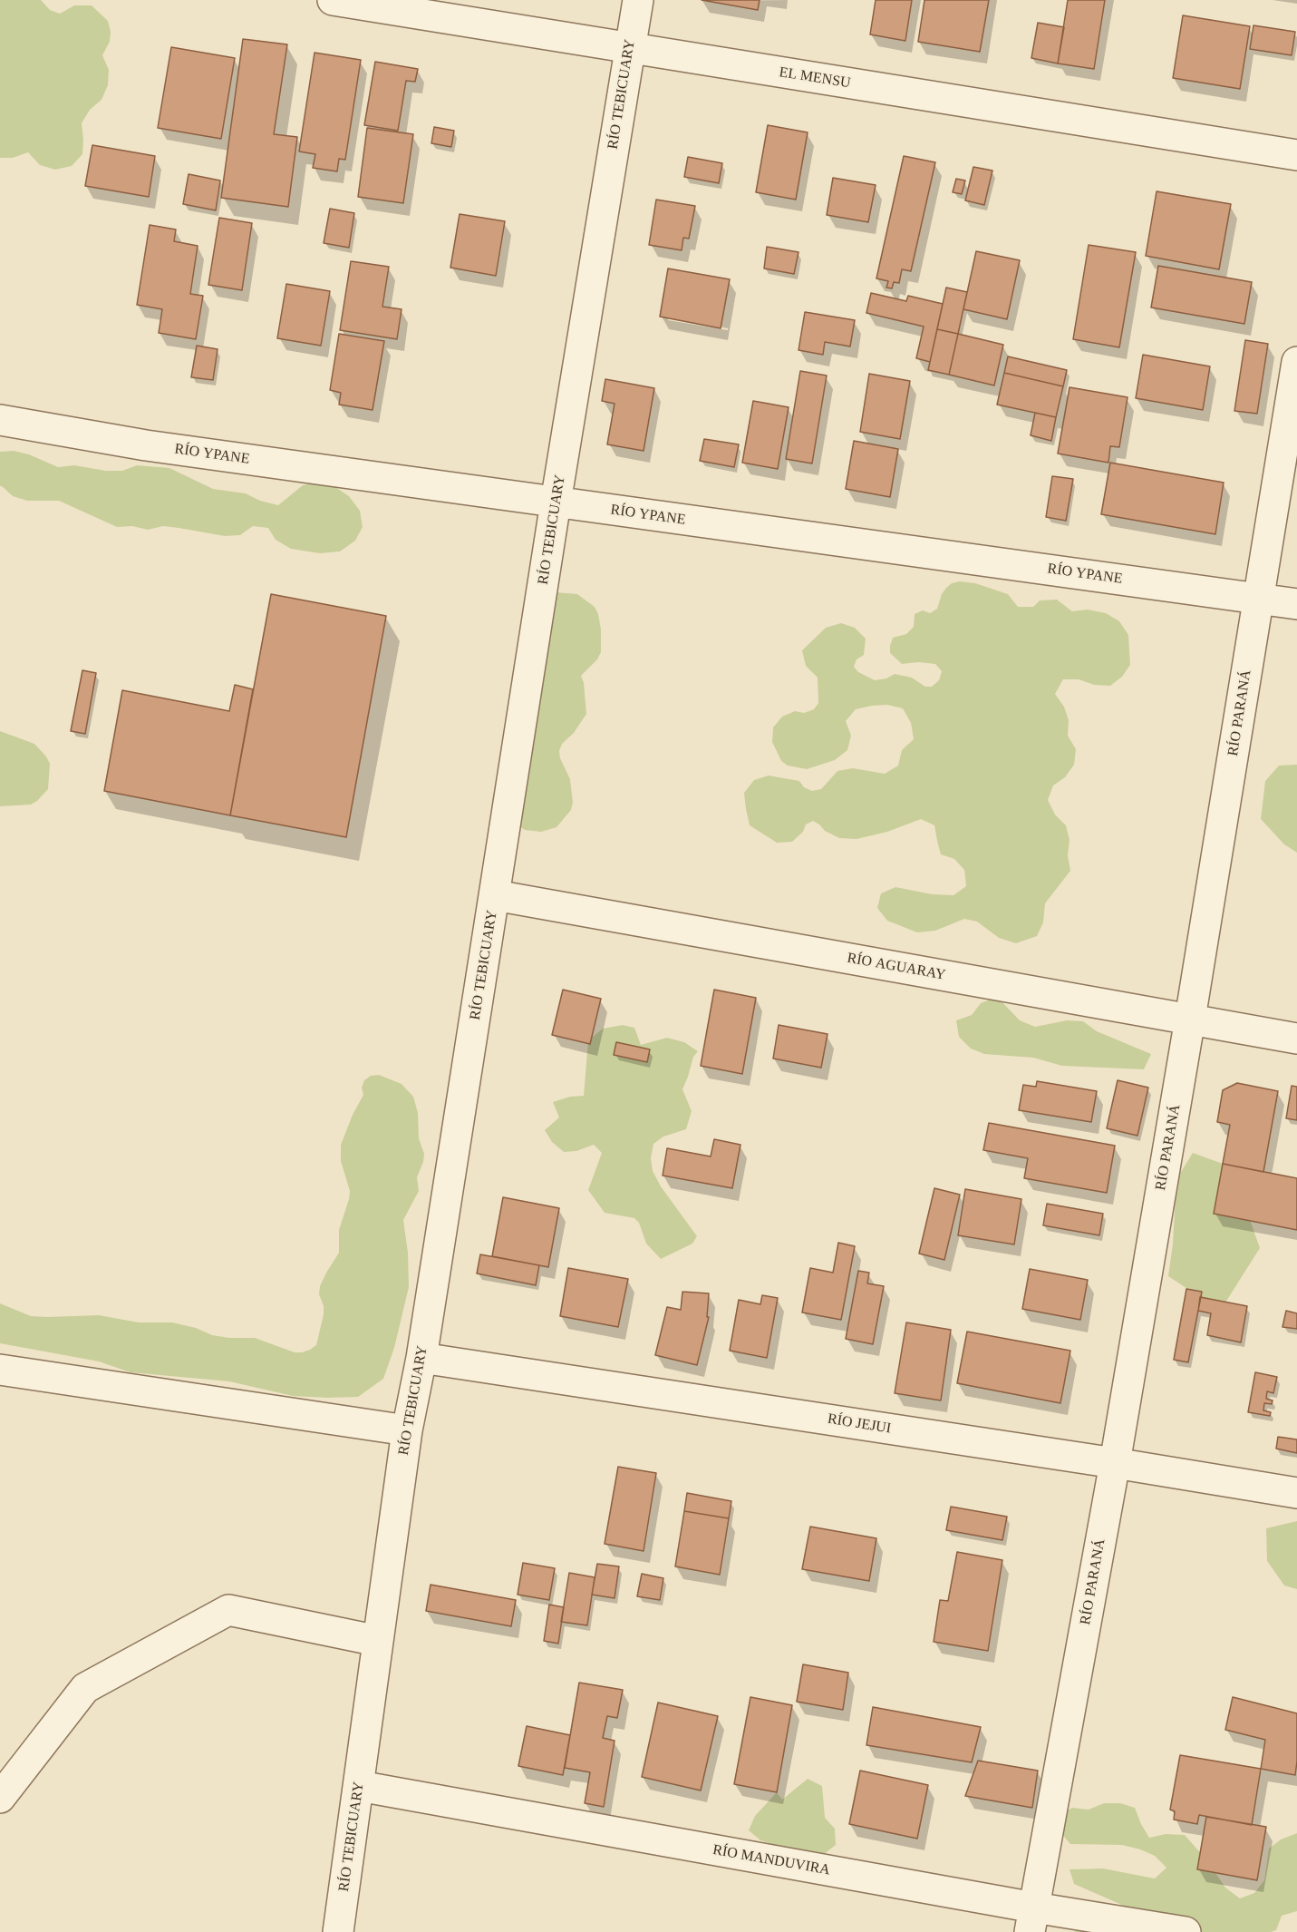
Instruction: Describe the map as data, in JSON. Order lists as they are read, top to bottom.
{
  "streets": {
    "street": [
      "EL MENSU",
      "RÍO TEBICUARY",
      "RÍO YPANE",
      "RÍO PARANÁ",
      "RÍO AGUARAY",
      "RÍO JEJUI",
      "RÍO MANDUVIRA"
    ]
  },
  "crossings": [
    ["EL MENSU", "RÍO TEBICUARY"],
    ["RÍO TEBICUARY", "RÍO YPANE"],
    ["RÍO TEBICUARY", "RÍO AGUARAY"],
    ["RÍO TEBICUARY", "RÍO JEJUI"],
    ["RÍO TEBICUARY", "RÍO MANDUVIRA"],
    ["RÍO YPANE", "RÍO PARANÁ"],
    ["RÍO PARANÁ", "RÍO AGUARAY"],
    ["RÍO PARANÁ", "RÍO JEJUI"],
    ["RÍO PARANÁ", "RÍO MANDUVIRA"]
  ]
}
